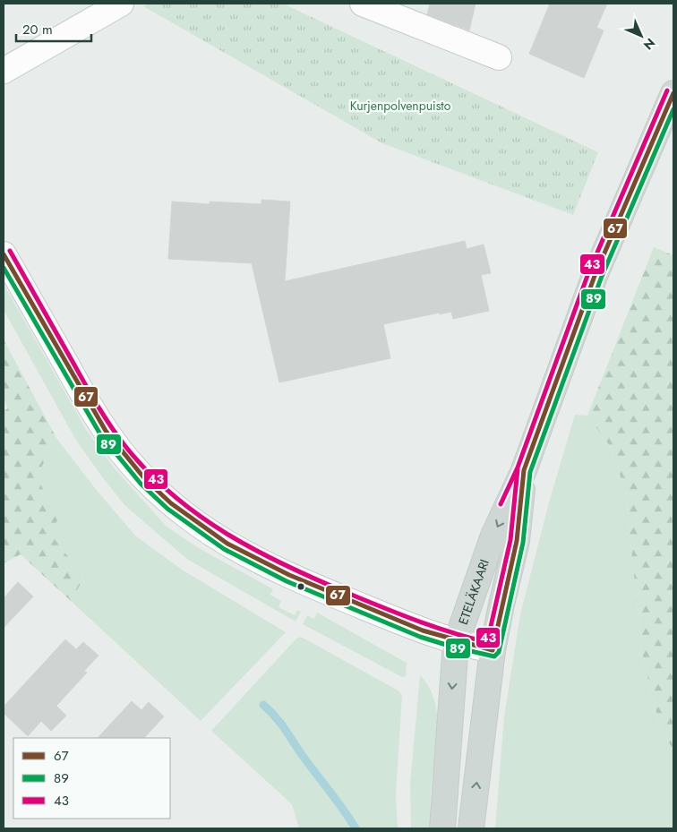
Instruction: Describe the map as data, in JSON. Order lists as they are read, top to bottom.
{
  "streets": {
    "main road": ["ETELÄKAARI"]
  },
  "parks": ["Kurjenpolvenpuisto"],
  "lines": ["transit line 43", "transit line 67", "transit line 89"],
  "legend": ["67", "89", "43"],
  "scale_bar": "20 m",
  "north": "bottom right"
}
